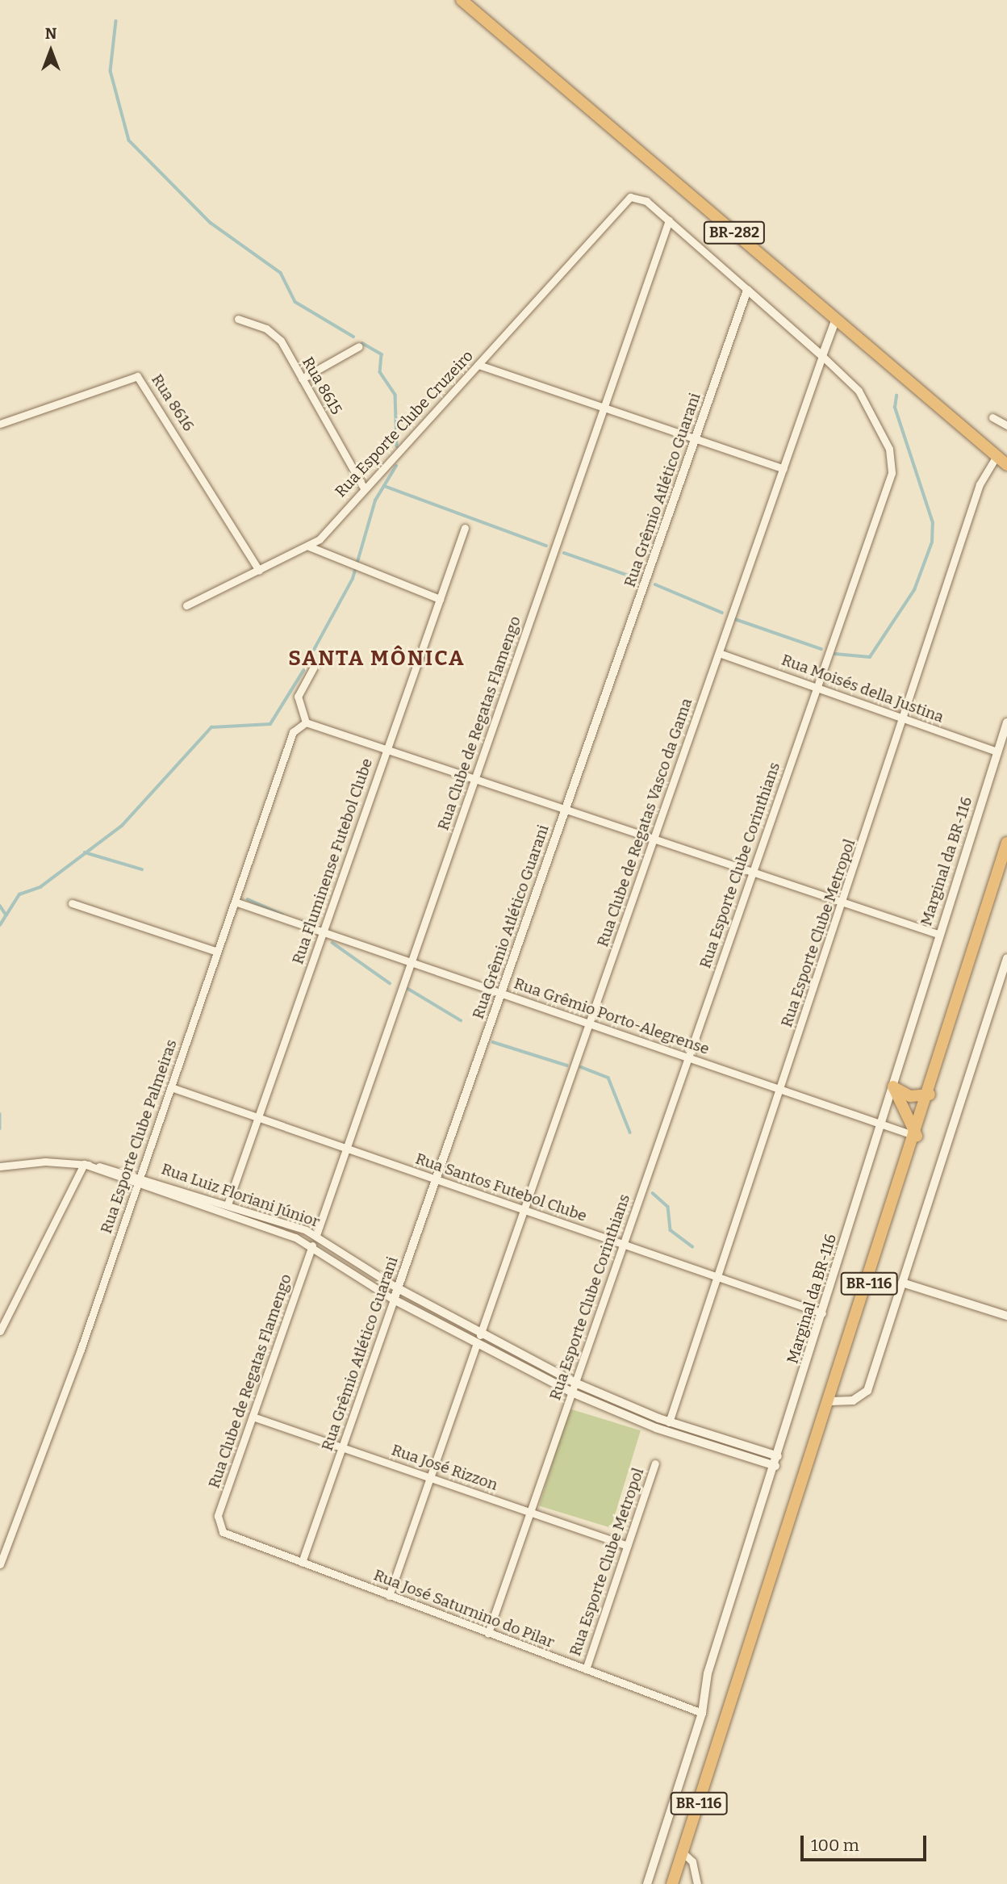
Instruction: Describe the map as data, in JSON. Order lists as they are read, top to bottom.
{
  "streets": {
    "highway": ["BR-282", "BR-116"],
    "street": [
      "Rua 8615",
      "Rua 8616",
      "Rua Esporte Clube Cruzeiro",
      "Rua Grêmio Atlético Guarani",
      "Rua Moisés della Justina",
      "Rua Clube de Regatas Flamengo",
      "Rua Clube de Regatas Vasco da Gama",
      "Rua Fluminense Futebol Clube",
      "Marginal da BR-116",
      "Rua Esporte Clube Corinthians",
      "Rua Esporte Clube Metropol",
      "Rua Grêmio Porto-Alegrense",
      "Rua Esporte Clube Palmeiras",
      "Rua Santos Futebol Clube",
      "Rua Luiz Floriani Júnior",
      "Rua José Rizzon",
      "Rua José Saturnino do Pilar"
    ]
  },
  "crossings": [
    ["BR-282", "Rua Clube de Regatas Vasco da Gama"],
    ["BR-282", "Rua Esporte Clube Metropol"],
    ["Rua 8615", "Rua Esporte Clube Cruzeiro"],
    ["Rua 8616", "Rua Esporte Clube Cruzeiro"],
    ["Rua Esporte Clube Cruzeiro", "Rua Esporte Clube Corinthians"],
    ["Rua Grêmio Atlético Guarani", "Rua Esporte Clube Corinthians"],
    ["Rua Grêmio Atlético Guarani", "Rua Grêmio Porto-Alegrense"],
    ["Rua Grêmio Atlético Guarani", "Rua Santos Futebol Clube"],
    ["Rua Grêmio Atlético Guarani", "Rua Luiz Floriani Júnior"],
    ["Rua Grêmio Atlético Guarani", "Rua José Rizzon"],
    ["Rua Grêmio Atlético Guarani", "Rua José Saturnino do Pilar"],
    ["Rua Moisés della Justina", "Rua Clube de Regatas Vasco da Gama"],
    ["Rua Moisés della Justina", "Marginal da BR-116"],
    ["Rua Moisés della Justina", "Rua Esporte Clube Corinthians"],
    ["Rua Moisés della Justina", "Rua Esporte Clube Metropol"],
    ["Rua Clube de Regatas Flamengo", "Rua Esporte Clube Corinthians"],
    ["Rua Clube de Regatas Flamengo", "Rua Grêmio Porto-Alegrense"],
    ["Rua Clube de Regatas Flamengo", "Rua Santos Futebol Clube"],
    ["Rua Clube de Regatas Flamengo", "Rua Luiz Floriani Júnior"],
    ["Rua Clube de Regatas Flamengo", "Rua José Rizzon"],
    ["Rua Clube de Regatas Flamengo", "Rua José Saturnino do Pilar"],
    ["Rua Clube de Regatas Vasco da Gama", "Rua Esporte Clube Corinthians"],
    ["Rua Clube de Regatas Vasco da Gama", "Rua Grêmio Porto-Alegrense"],
    ["Rua Clube de Regatas Vasco da Gama", "Rua Santos Futebol Clube"],
    ["Rua Clube de Regatas Vasco da Gama", "Rua Luiz Floriani Júnior"],
    ["Rua Fluminense Futebol Clube", "Rua Grêmio Porto-Alegrense"],
    ["Rua Fluminense Futebol Clube", "Rua Santos Futebol Clube"],
    ["Rua Fluminense Futebol Clube", "Rua Luiz Floriani Júnior"],
    ["Marginal da BR-116", "Rua Grêmio Porto-Alegrense"],
    ["Marginal da BR-116", "Rua Santos Futebol Clube"],
    ["Marginal da BR-116", "Rua Luiz Floriani Júnior"],
    ["Marginal da BR-116", "Rua José Saturnino do Pilar"],
    ["Rua Esporte Clube Corinthians", "Rua Grêmio Porto-Alegrense"],
    ["Rua Esporte Clube Corinthians", "Rua Santos Futebol Clube"],
    ["Rua Esporte Clube Corinthians", "Rua Luiz Floriani Júnior"],
    ["Rua Esporte Clube Corinthians", "Rua José Rizzon"],
    ["Rua Esporte Clube Corinthians", "Rua José Saturnino do Pilar"],
    ["Rua Esporte Clube Metropol", "Rua Grêmio Porto-Alegrense"],
    ["Rua Esporte Clube Metropol", "Rua Santos Futebol Clube"],
    ["Rua Esporte Clube Metropol", "Rua Luiz Floriani Júnior"],
    ["Rua Esporte Clube Metropol", "Rua José Rizzon"],
    ["Rua Esporte Clube Metropol", "Rua José Saturnino do Pilar"],
    ["Rua Grêmio Porto-Alegrense", "Rua Esporte Clube Palmeiras"],
    ["Rua Grêmio Porto-Alegrense", "BR-116"],
    ["Rua Esporte Clube Palmeiras", "Rua Santos Futebol Clube"],
    ["Rua Esporte Clube Palmeiras", "Rua Luiz Floriani Júnior"]
  ],
  "districts": ["SANTA MÔNICA"],
  "scale_bar": "100 m",
  "north": "top"
}
